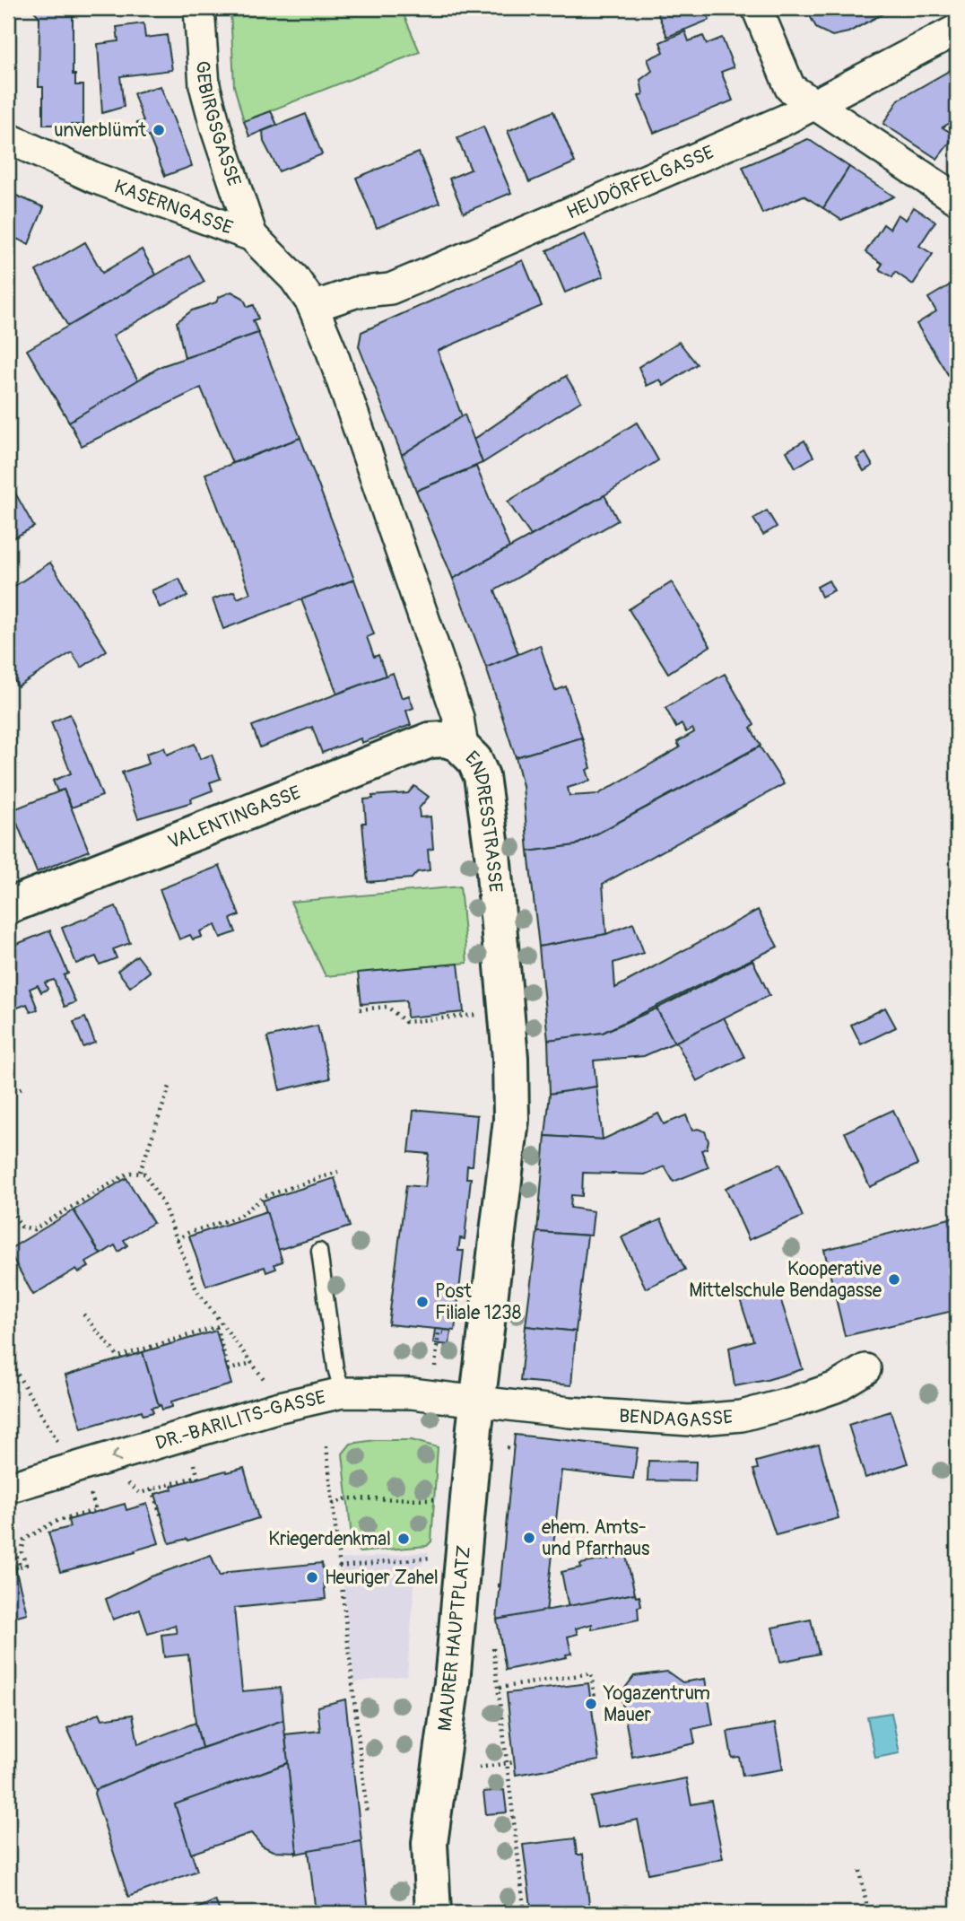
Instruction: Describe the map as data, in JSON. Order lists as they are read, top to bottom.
{
  "streets": {
    "main road": ["VALENTINGASSE", "ENDRESSTRASSE", "MAURER HAUPTPLATZ"],
    "street": [
      "GEBIRGSGASSE",
      "HEUDÖRFELGASSE",
      "KASERNGASSE",
      "BENDAGASSE",
      "DR.-BARILITS-GASSE"
    ]
  },
  "crossings": [
    ["GEBIRGSGASSE", "KASERNGASSE"],
    ["HEUDÖRFELGASSE", "KASERNGASSE"],
    ["HEUDÖRFELGASSE", "ENDRESSTRASSE"],
    ["KASERNGASSE", "ENDRESSTRASSE"],
    ["VALENTINGASSE", "ENDRESSTRASSE"],
    ["ENDRESSTRASSE", "MAURER HAUPTPLATZ"],
    ["BENDAGASSE", "DR.-BARILITS-GASSE"],
    ["BENDAGASSE", "MAURER HAUPTPLATZ"],
    ["DR.-BARILITS-GASSE", "MAURER HAUPTPLATZ"]
  ],
  "one_way": ["DR.-BARILITS-GASSE"],
  "places": [
    "unverblümt",
    "Kooperative Mittelschule Bendagasse",
    "Post Filiale 1238",
    "ehem. Amts- und Pfarrhaus",
    "Kriegerdenkmal",
    "Heuriger Zahel",
    "Yogazentrum Mauer"
  ]
}
